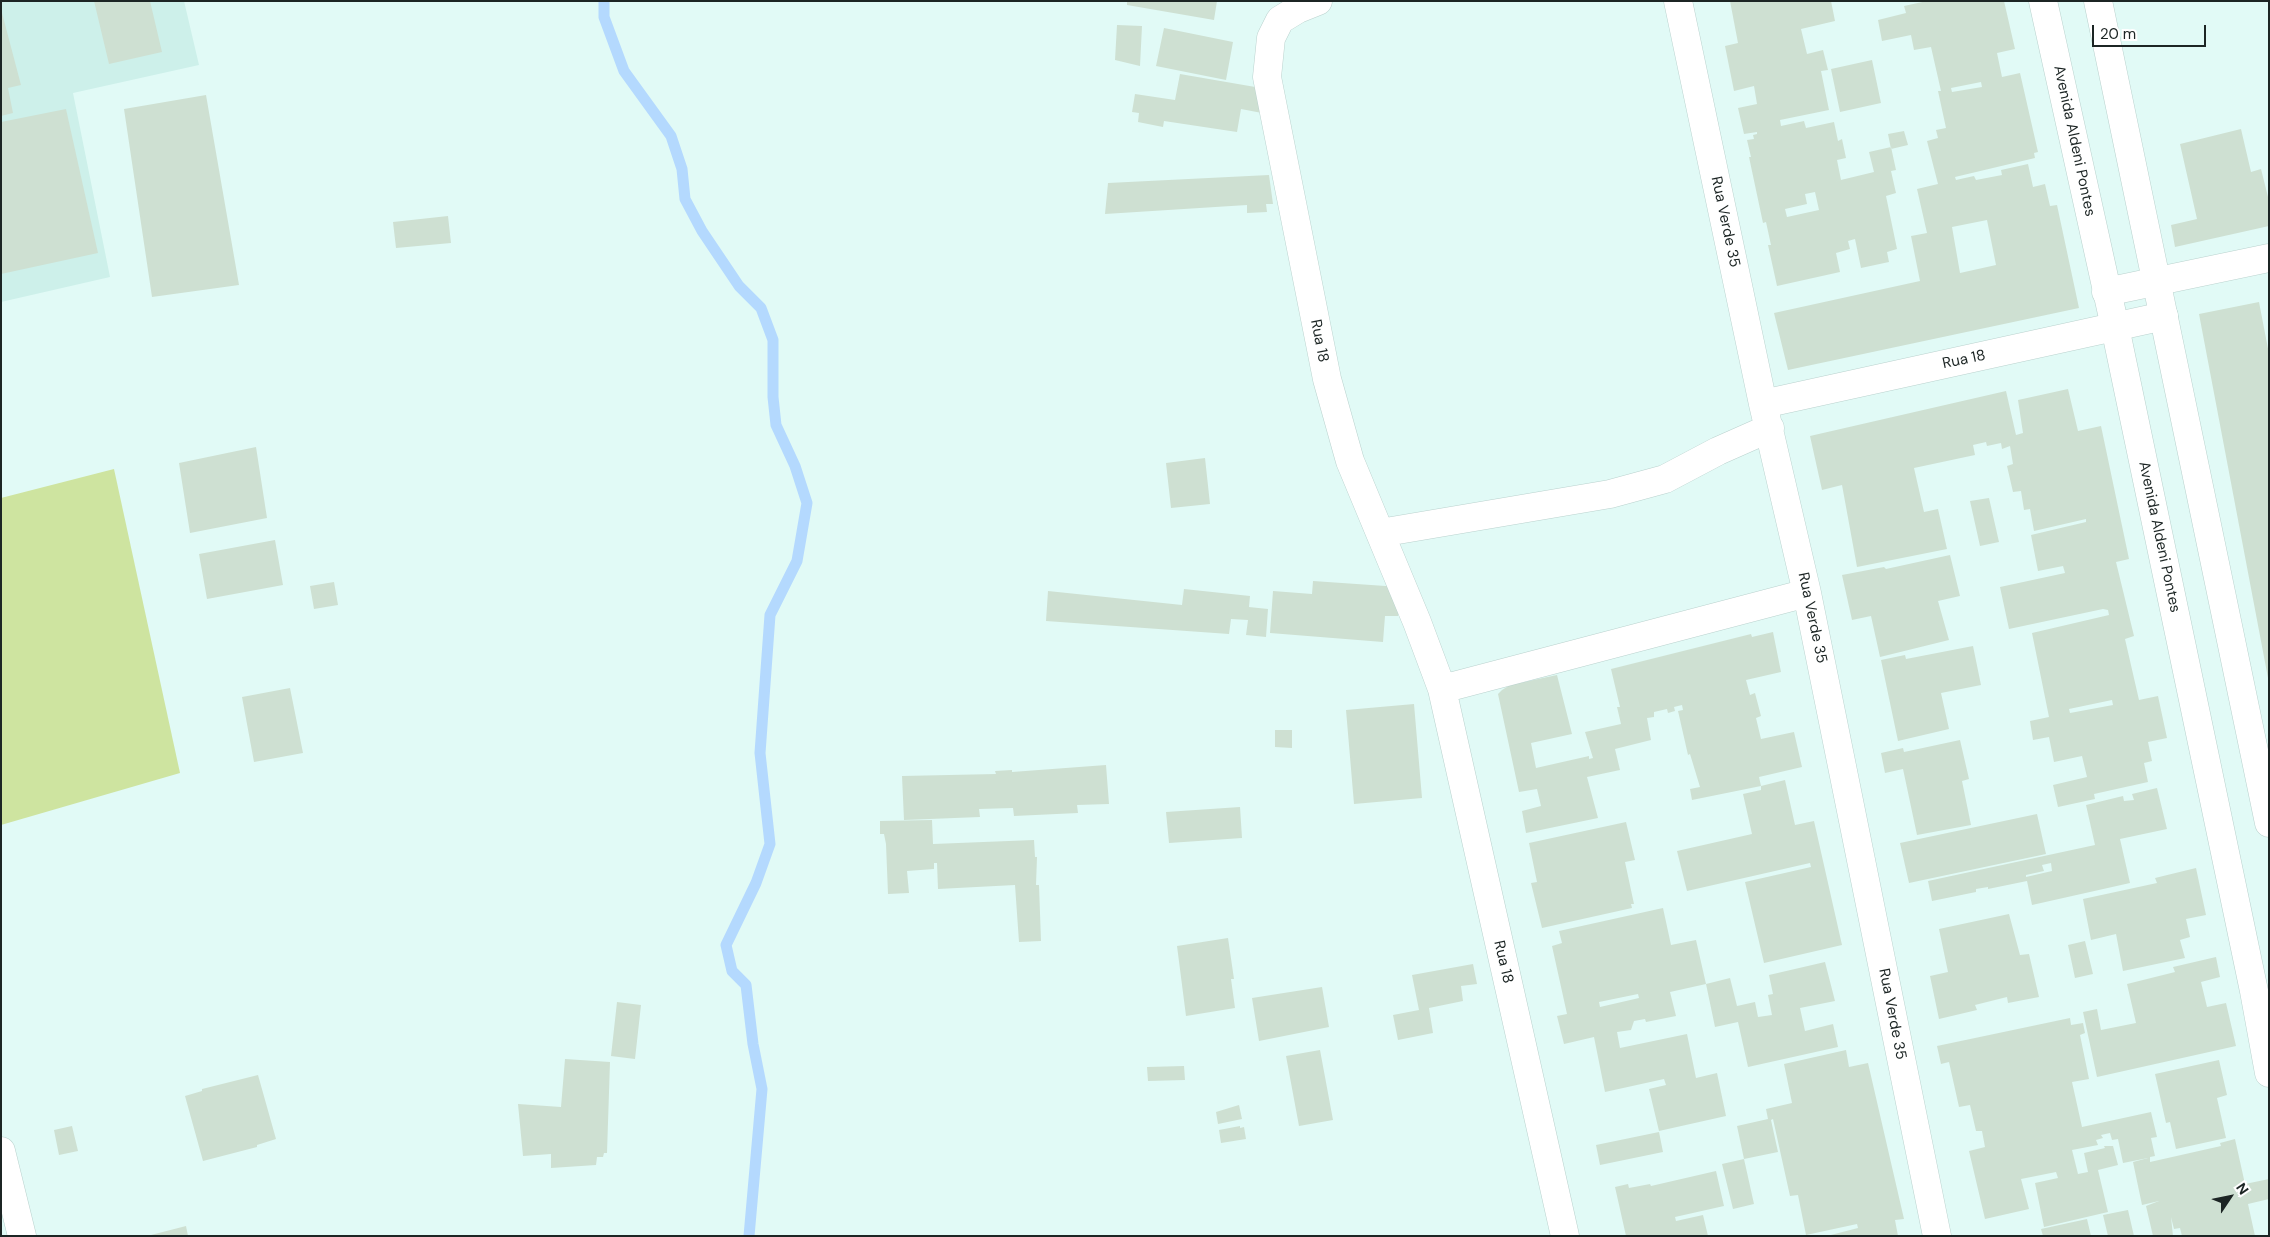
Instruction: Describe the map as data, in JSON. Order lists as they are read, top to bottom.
{
  "streets": {
    "street": ["Avenida Aldeni Pontes", "Rua Verde 35", "Rua 18"]
  },
  "crossings": [
    ["Avenida Aldeni Pontes", "Rua 18"],
    ["Rua Verde 35", "Rua 18"]
  ],
  "scale_bar": "20 m",
  "north": "top right"
}
